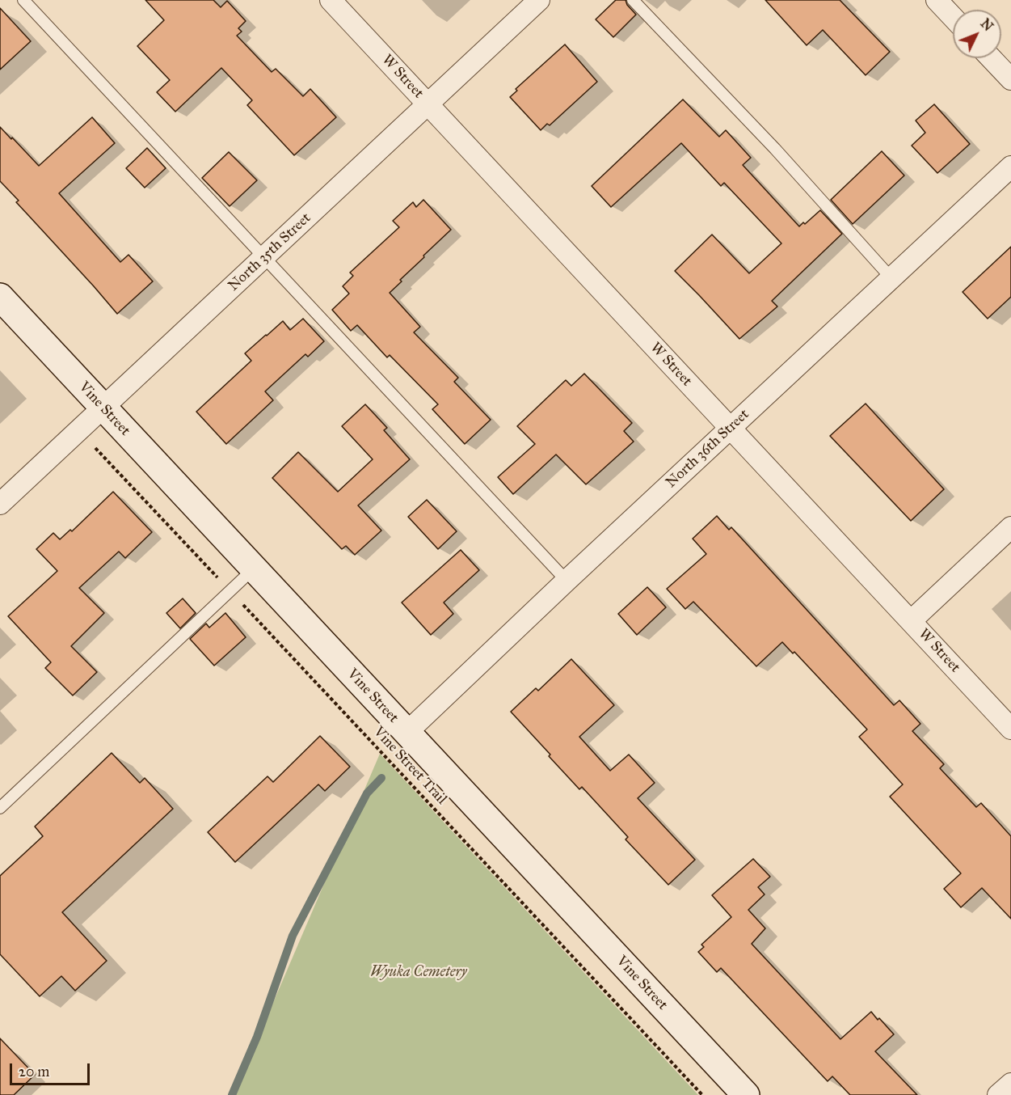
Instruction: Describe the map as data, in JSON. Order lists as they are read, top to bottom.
{
  "streets": {
    "main road": ["Vine Street"],
    "street": ["W Street", "North 35th Street", "North 36th Street"],
    "path": ["Vine Street Trail"]
  },
  "crossings": [
    ["W Street", "North 35th Street"],
    ["W Street", "North 36th Street"],
    ["North 35th Street", "Vine Street"],
    ["Vine Street", "North 36th Street"]
  ],
  "parks": ["Wyuka Cemetery"],
  "scale_bar": "20 m",
  "north": "top right"
}
